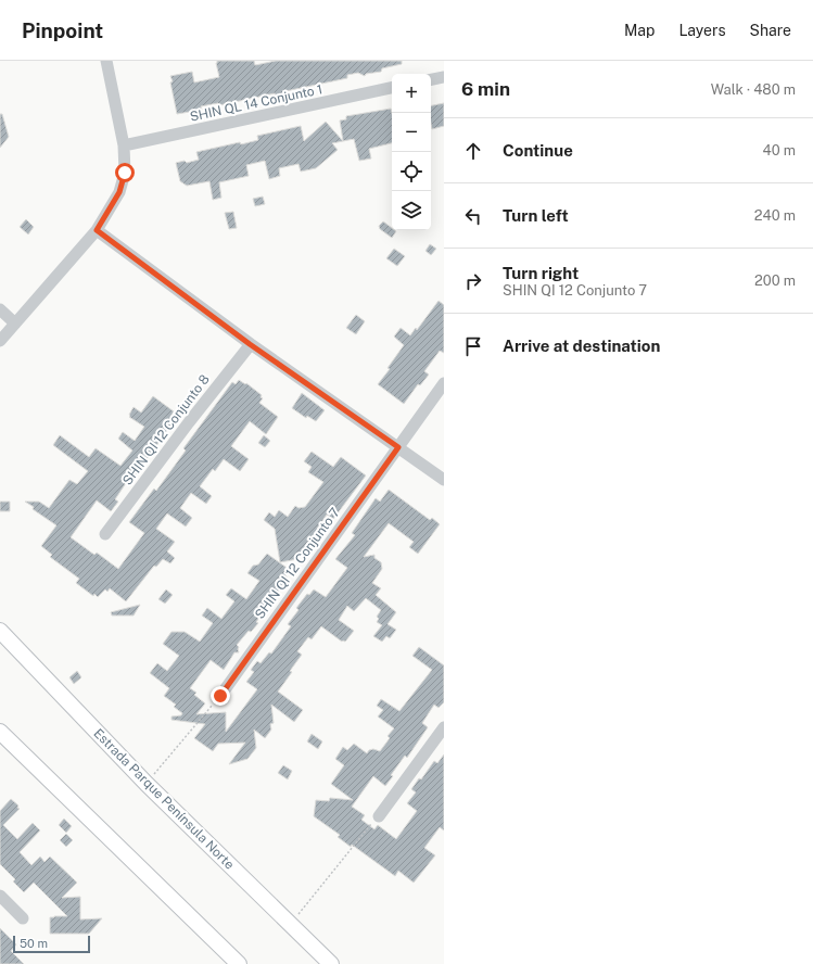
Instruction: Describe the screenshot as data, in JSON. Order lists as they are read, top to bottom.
{
  "streets": {
    "main road": ["Estrada Parque Península Norte"],
    "street": ["SHIN QL 14 Conjunto 1", "SHIN QI 12 Conjunto 8", "SHIN QI 12 Conjunto 7"]
  },
  "scale_bar": "50 m",
  "page": {
    "header": "Pinpoint",
    "nav": ["Map", "Layers", "Share"],
    "heading": ["6 min", "Walk · 480 m"],
    "map_buttons": ["+", "−"],
    "list": [
      ["Continue", "40 m"],
      ["Turn left", "240 m"],
      ["Turn right", "SHIN QI 12 Conjunto 7", "200 m"],
      "Arrive at destination"
    ],
    "scale": "50 m"
  }
}
